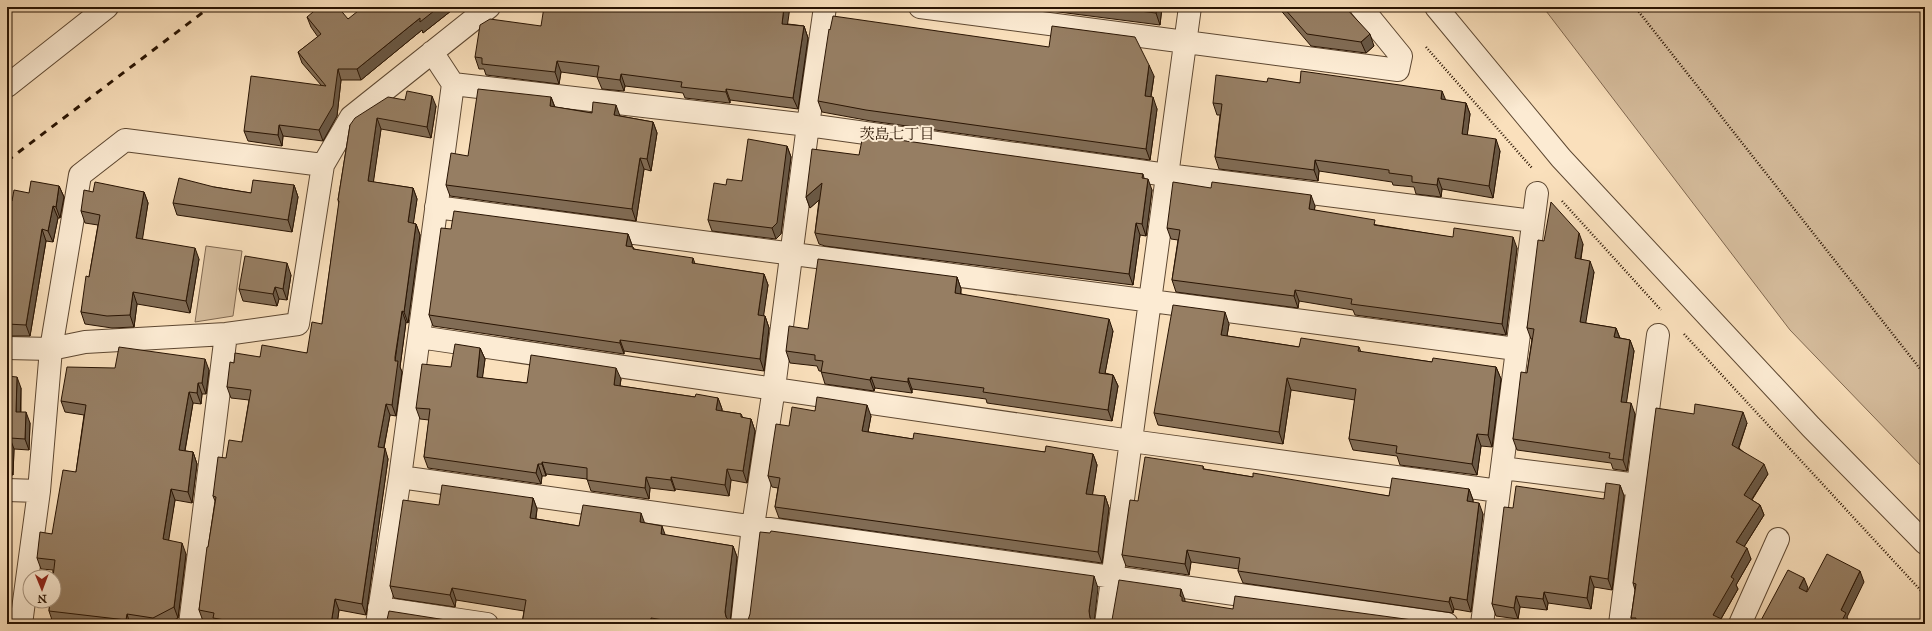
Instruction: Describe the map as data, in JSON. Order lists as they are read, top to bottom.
{
  "districts": ["茨島七丁目"],
  "north": "bottom"
}
